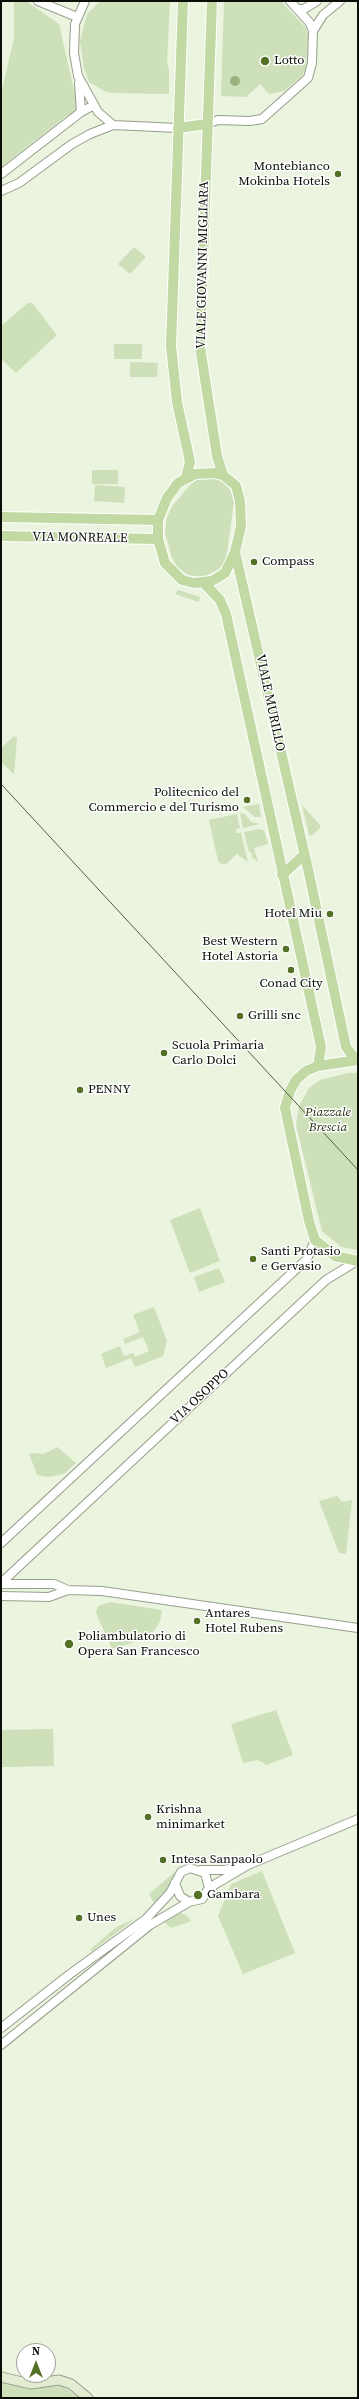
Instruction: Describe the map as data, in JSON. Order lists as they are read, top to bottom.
{
  "streets": {
    "main road": ["VIALE GIOVANNI MIGLIARA", "VIA MONREALE", "VIALE MURILLO"],
    "street": ["VIA OSOPPO"]
  },
  "crossings": [
    ["VIALE GIOVANNI MIGLIARA", "VIA MONREALE"],
    ["VIALE GIOVANNI MIGLIARA", "VIALE MURILLO"],
    ["VIA MONREALE", "VIALE MURILLO"]
  ],
  "parks": ["Piazzale Brescia"],
  "places": [
    "Lotto",
    "Montebianco Mokinba Hotels",
    "Compass",
    "Politecnico del Commercio e del Turismo",
    "Hotel Miu",
    "Best Western Hotel Astoria",
    "Conad City",
    "Grilli snc",
    "Scuola Primaria Carlo Dolci",
    "PENNY",
    "Santi Protasio e Gervasio",
    "Antares Hotel Rubens",
    "Poliambulatorio di Opera San Francesco",
    "Krishna minimarket",
    "Intesa Sanpaolo",
    "Gambara",
    "Unes"
  ],
  "north": "top"
}
